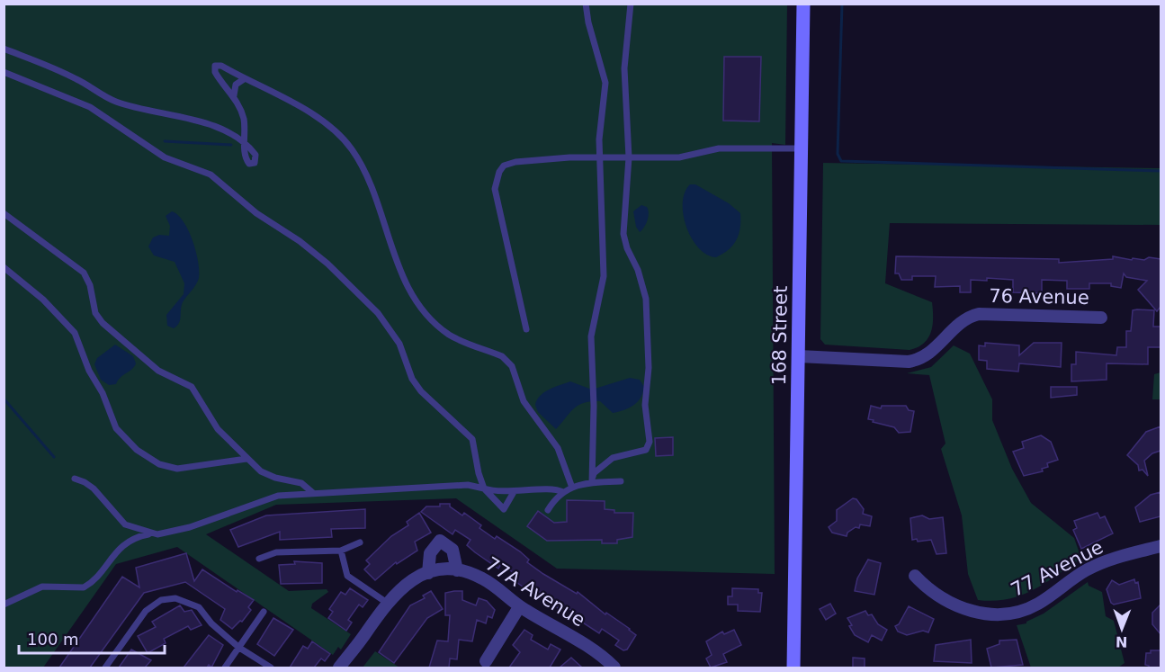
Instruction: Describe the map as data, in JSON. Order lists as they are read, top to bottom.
{
  "streets": {
    "main road": ["168 Street"],
    "street": ["76 Avenue", "77 Avenue", "77A Avenue"]
  },
  "crossings": [
    ["76 Avenue", "168 Street"]
  ],
  "scale_bar": "100 m",
  "north": "bottom"
}
